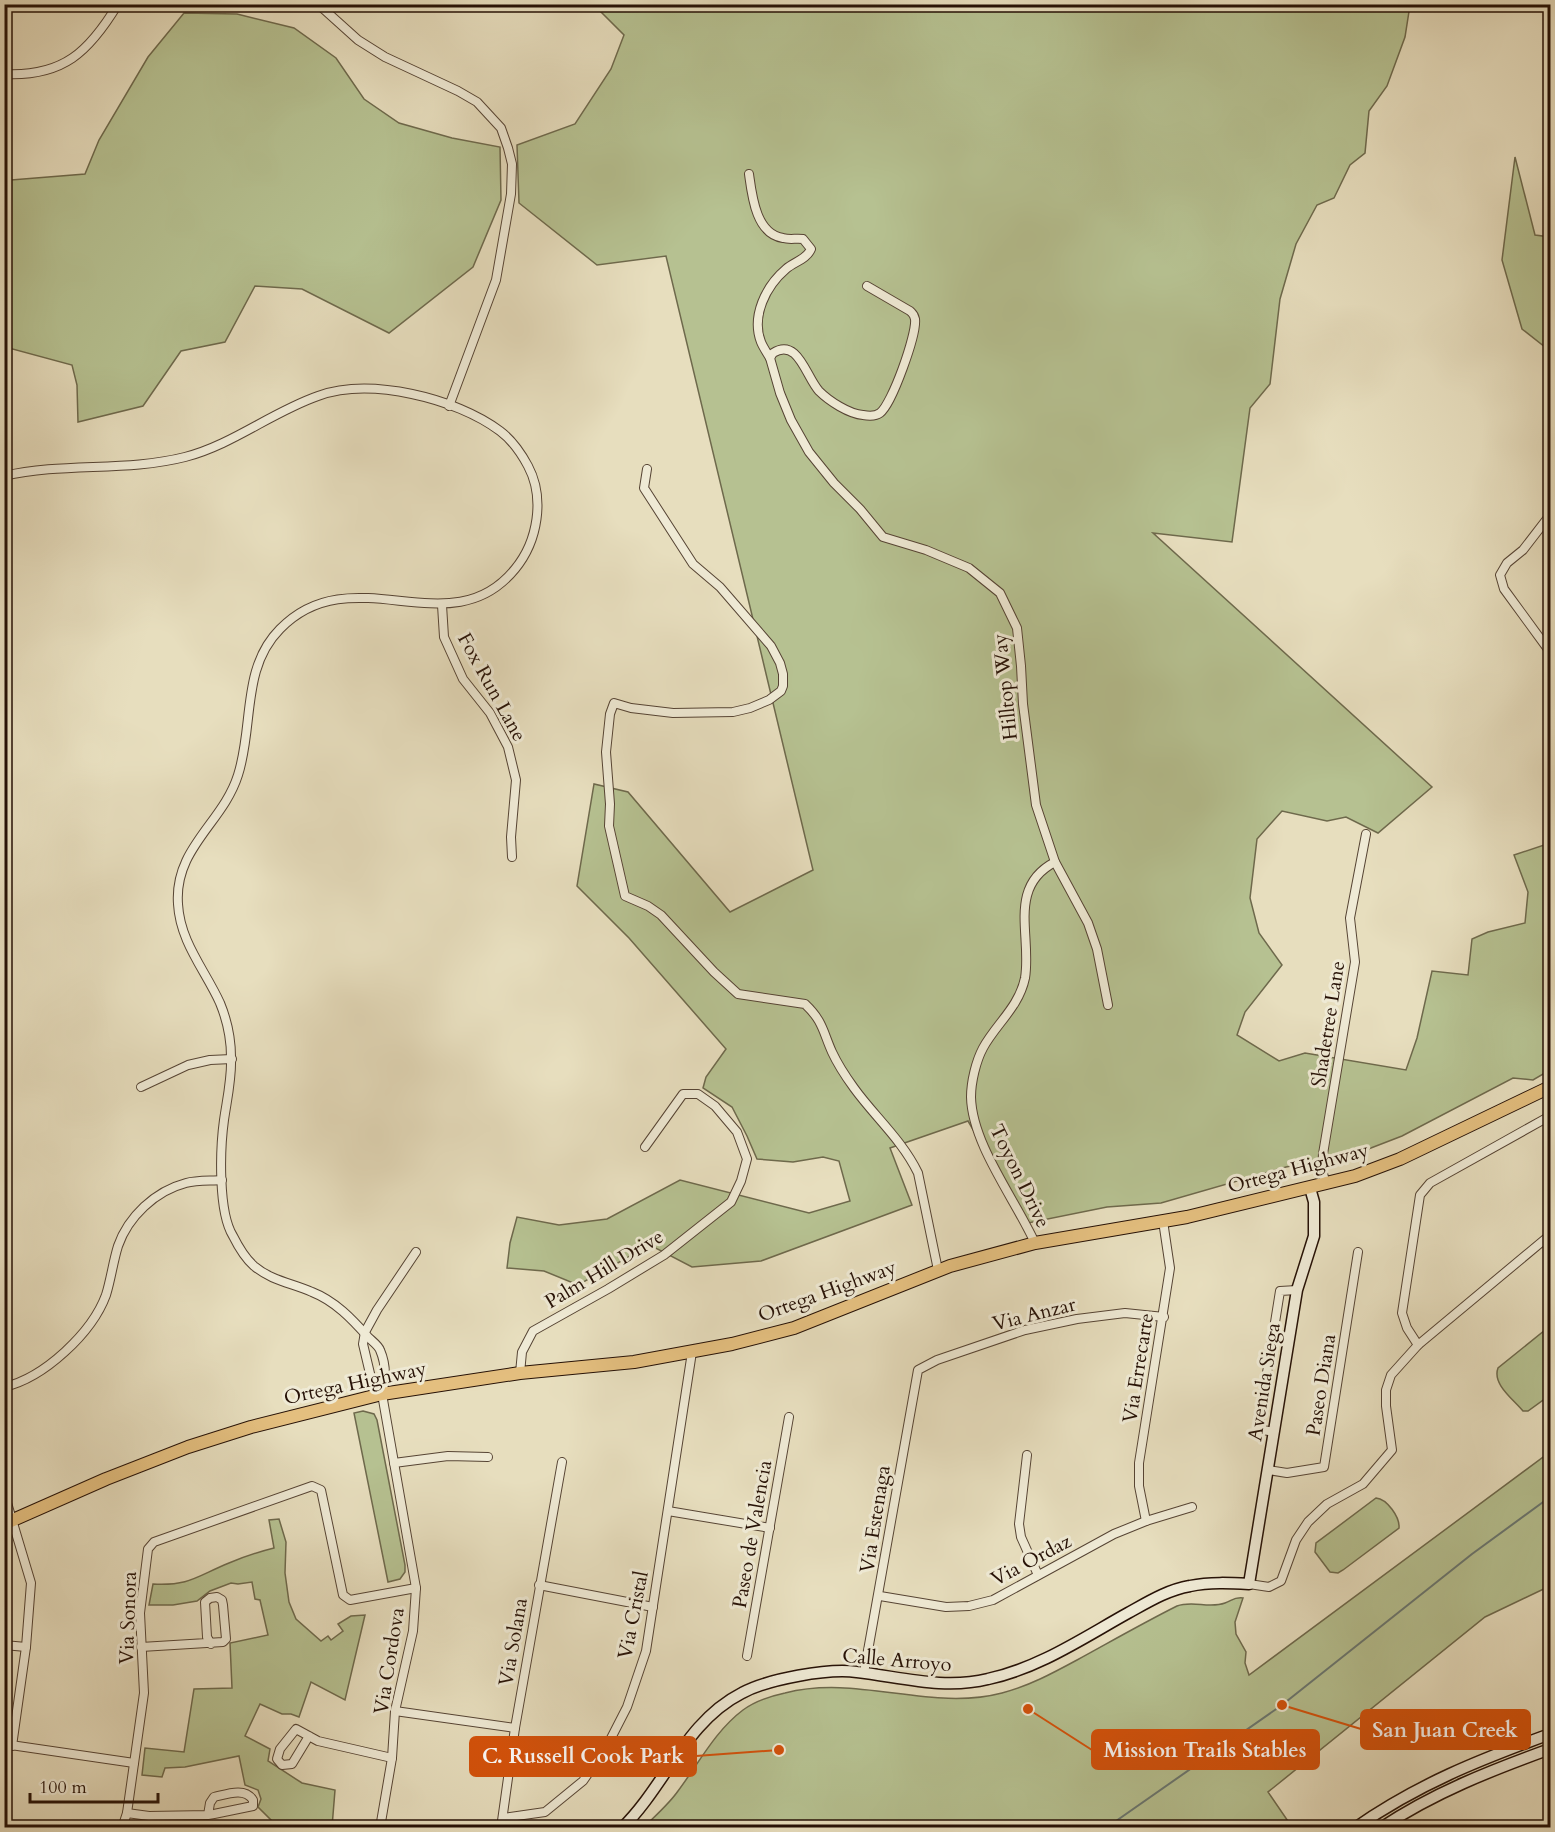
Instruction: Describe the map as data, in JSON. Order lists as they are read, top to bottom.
{
  "streets": {
    "main road": ["Ortega Highway"],
    "street": [
      "Fox Run Lane",
      "Hilltop Way",
      "Shadetree Lane",
      "Toyon Drive",
      "Palm Hill Drive",
      "Via Anzar",
      "Via Errecarte",
      "Avenida Siega",
      "Paseo Diana",
      "Via Estenaga",
      "Paseo de Valencia",
      "Via Ordaz",
      "Via Cristal",
      "Via Sonora",
      "Via Solana",
      "Calle Arroyo",
      "Via Cordova"
    ]
  },
  "crossings": [
    ["Hilltop Way", "Toyon Drive"],
    ["Shadetree Lane", "Ortega Highway"],
    ["Ortega Highway", "Toyon Drive"],
    ["Ortega Highway", "Palm Hill Drive"],
    ["Ortega Highway", "Via Errecarte"],
    ["Ortega Highway", "Avenida Siega"],
    ["Ortega Highway", "Via Cristal"],
    ["Ortega Highway", "Via Cordova"],
    ["Via Anzar", "Via Errecarte"],
    ["Via Anzar", "Via Estenaga"],
    ["Via Errecarte", "Via Ordaz"],
    ["Avenida Siega", "Paseo Diana"],
    ["Avenida Siega", "Calle Arroyo"],
    ["Via Estenaga", "Via Ordaz"],
    ["Via Estenaga", "Calle Arroyo"],
    ["Via Cristal", "Via Solana"],
    ["Via Sonora", "Via Cordova"]
  ],
  "places": ["San Juan Creek", "Mission Trails Stables", "C. Russell Cook Park"],
  "scale_bar": "100 m"
}
